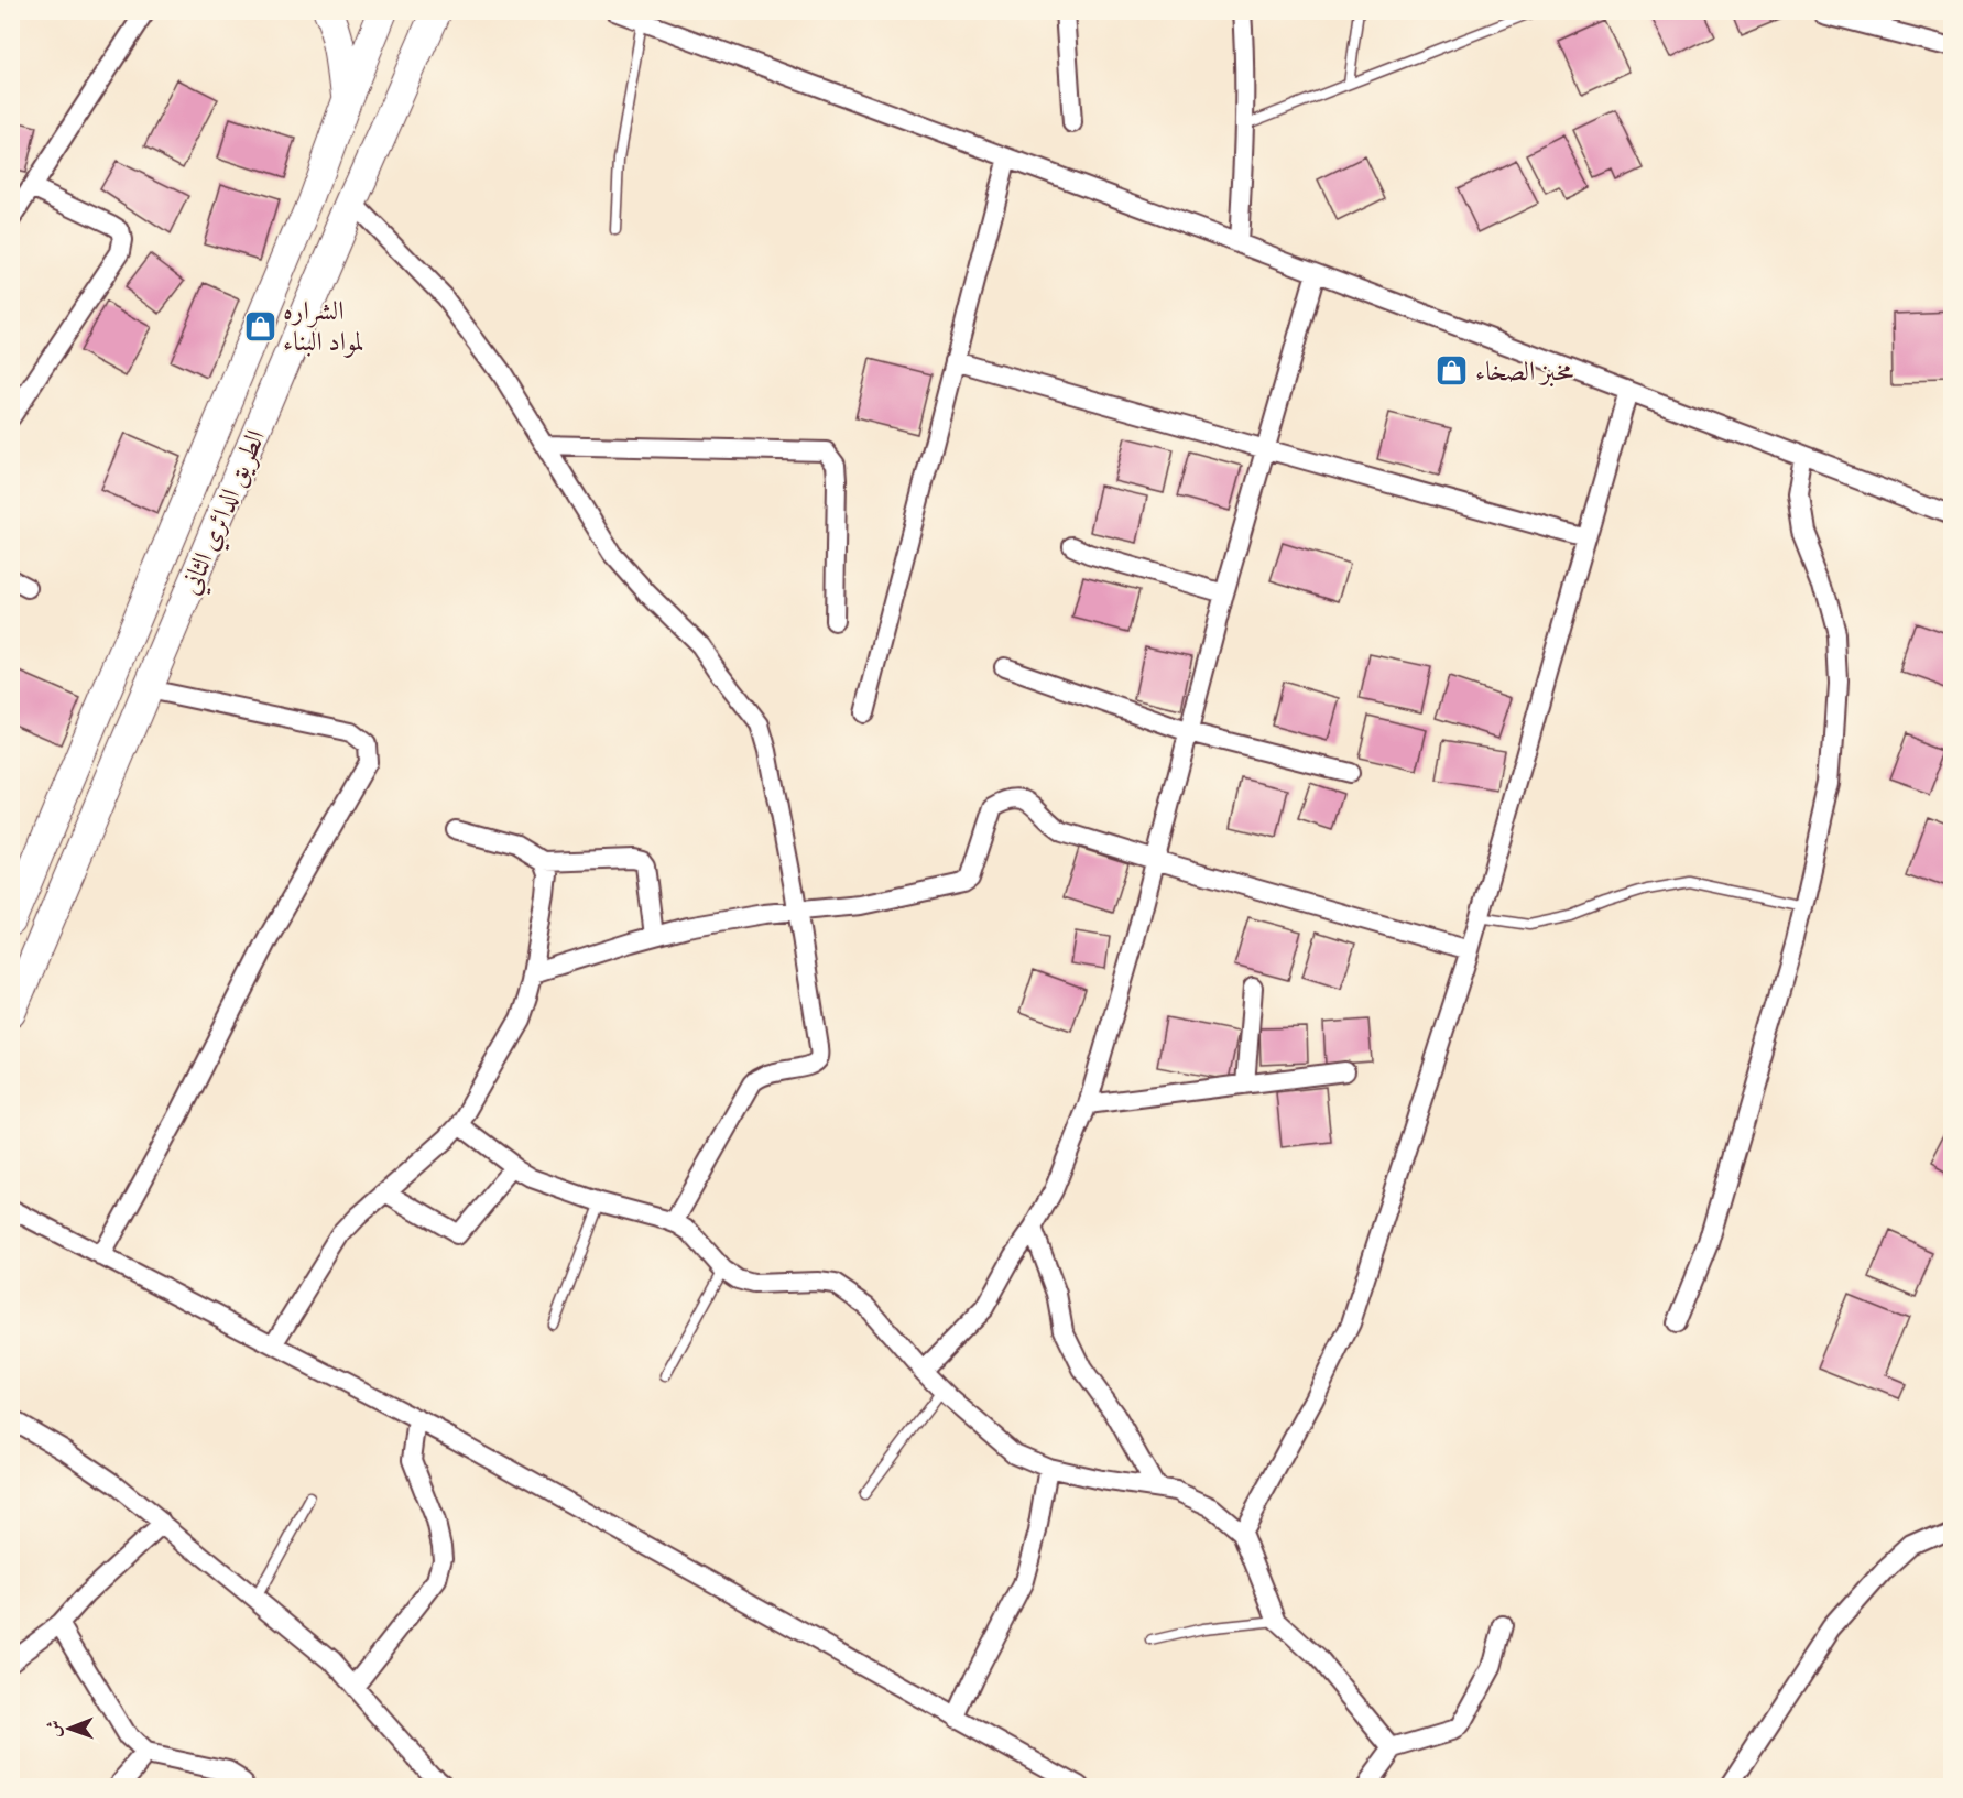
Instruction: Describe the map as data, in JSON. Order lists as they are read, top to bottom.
{
  "streets": {
    "main road": ["الطريق الدائري الثاني"]
  },
  "places": {
    "shop": ["الشراره لمواد البناء", "مخبز الصخاء"]
  },
  "north": "left"
}
